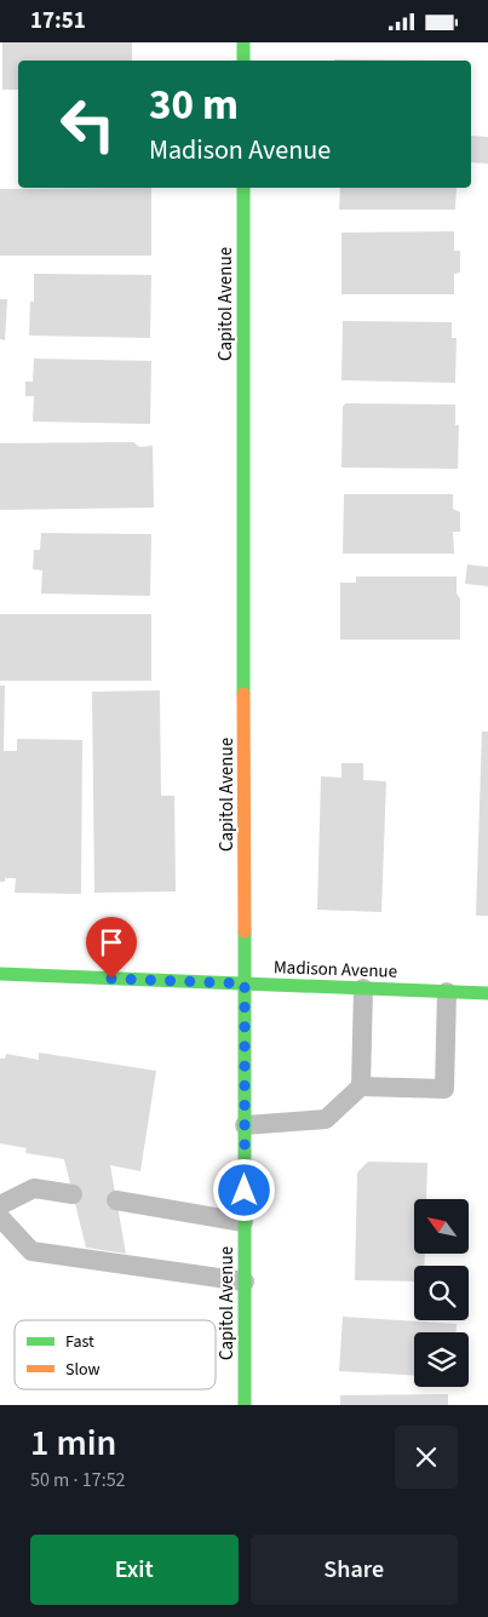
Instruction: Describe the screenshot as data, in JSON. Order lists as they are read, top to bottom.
{
  "streets": {
    "main road": ["Capitol Avenue", "Madison Avenue"]
  },
  "crossings": [
    ["Capitol Avenue", "Madison Avenue"]
  ],
  "legend": ["Fast", "Slow"],
  "north": "top left",
  "page": {
    "status": "17:51",
    "turn": ["30 m", "Madison Avenue"],
    "heading": ["1 min", "50 m · 17:52"],
    "buttons": ["Exit", "Share"]
  }
}
